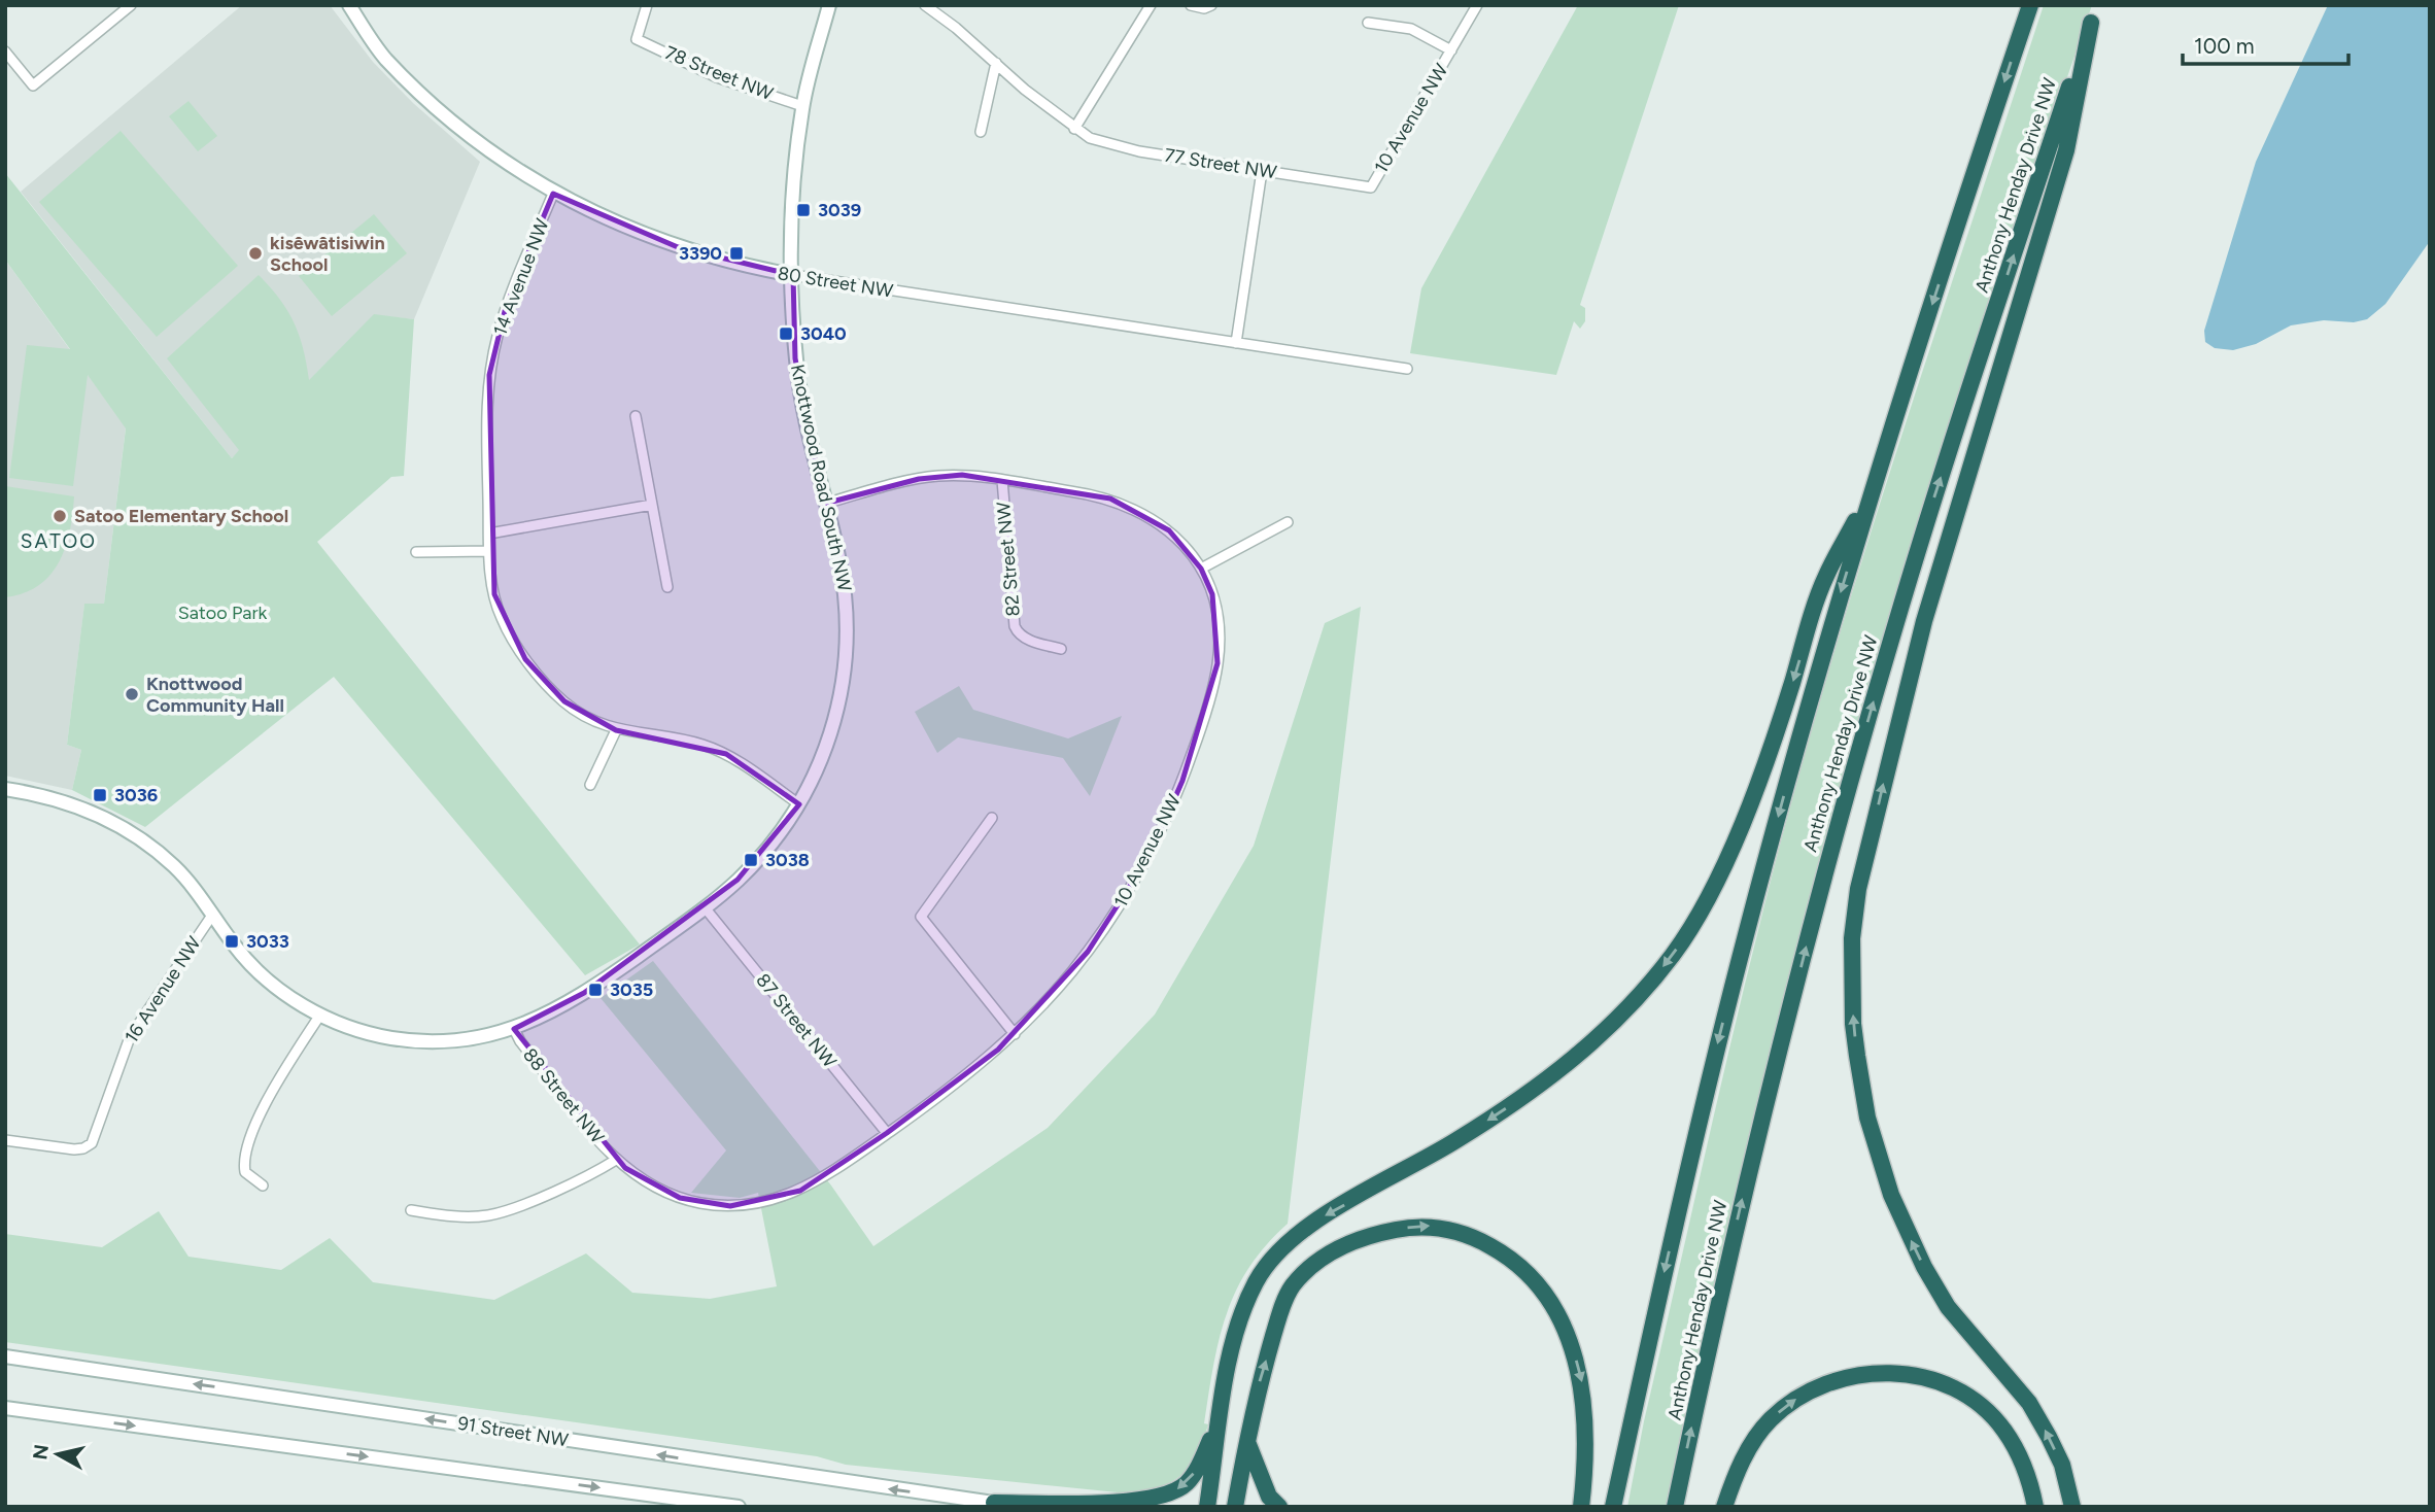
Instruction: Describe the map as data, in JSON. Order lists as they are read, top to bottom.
{
  "streets": {
    "highway": ["Anthony Henday Drive NW"],
    "street": [
      "78 Street NW",
      "10 Avenue NW",
      "77 Street NW",
      "14 Avenue NW",
      "80 Street NW",
      "Knottwood Road South NW",
      "82 Street NW",
      "16 Avenue NW",
      "87 Street NW",
      "88 Street NW",
      "91 Street NW"
    ]
  },
  "crossings": [
    ["78 Street NW", "Knottwood Road South NW"],
    ["10 Avenue NW", "77 Street NW"],
    ["10 Avenue NW", "82 Street NW"],
    ["10 Avenue NW", "87 Street NW"],
    ["10 Avenue NW", "88 Street NW"],
    ["14 Avenue NW", "80 Street NW"],
    ["80 Street NW", "Knottwood Road South NW"],
    ["Knottwood Road South NW", "82 Street NW"],
    ["Knottwood Road South NW", "16 Avenue NW"],
    ["Knottwood Road South NW", "87 Street NW"],
    ["Knottwood Road South NW", "88 Street NW"]
  ],
  "districts": ["SATOO"],
  "parks": ["Satoo Park"],
  "places": {
    "transit": [
      "3039",
      "3390",
      "3040",
      "3036",
      "3038",
      "3033",
      "3035"
    ],
    "other": ["kisêwâtisiwin School", "Satoo Elementary School", "Knottwood Community Hall"]
  },
  "scale_bar": "100 m",
  "north": "left"
}
